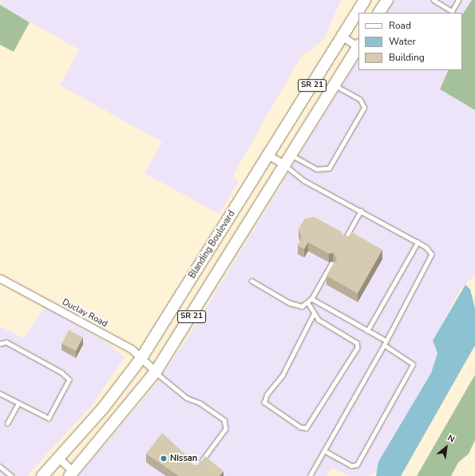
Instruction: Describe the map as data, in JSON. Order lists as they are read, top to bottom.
{
  "streets": {
    "main road": ["SR 21", "Blanding Boulevard"],
    "street": ["Duclay Road"]
  },
  "crossings": [
    ["SR 21", "Duclay Road"],
    ["Blanding Boulevard", "Duclay Road"]
  ],
  "places": ["Nissan"],
  "legend": ["Road", "Water", "Building"],
  "north": "top right"
}
